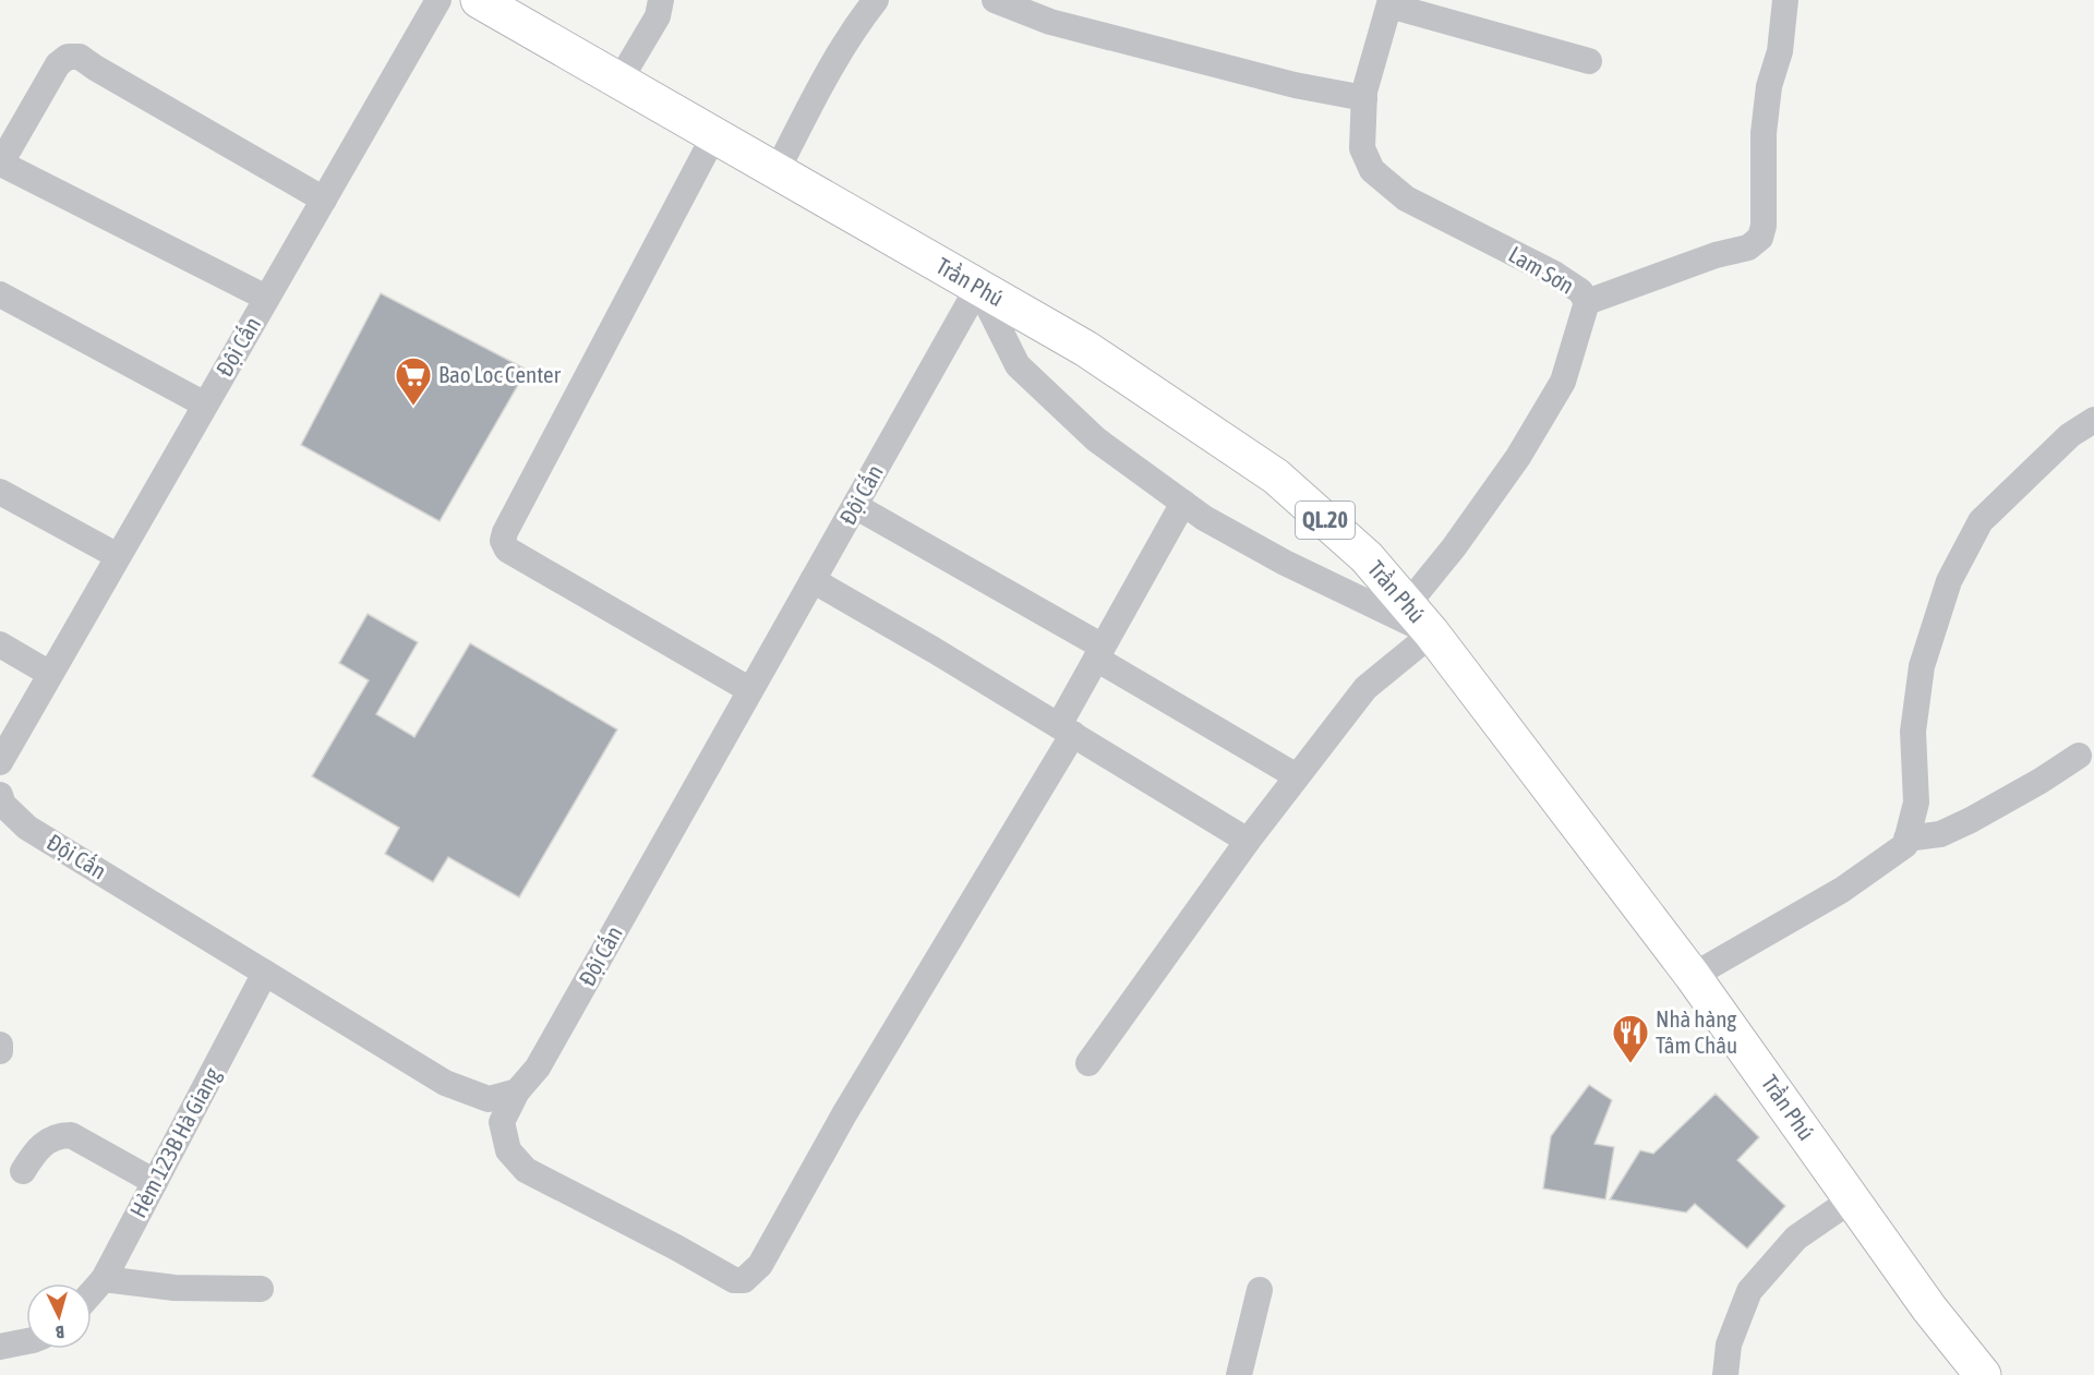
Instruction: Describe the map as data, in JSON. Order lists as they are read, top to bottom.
{
  "streets": {
    "highway": ["Trần Phú", "QL.20"],
    "street": ["Lam Sơn", "Đội Cấn", "Hẻm 123B Hà Giang"]
  },
  "crossings": [
    ["Lam Sơn", "Trần Phú"],
    ["Trần Phú", "Đội Cấn"],
    ["Trần Phú", "QL.20"],
    ["Đội Cấn", "Hẻm 123B Hà Giang"]
  ],
  "places": {
    "supermarket": ["Bao Loc Center"],
    "restaurant": ["Nhà hàng Tâm Châu"]
  },
  "north": "bottom"
}
